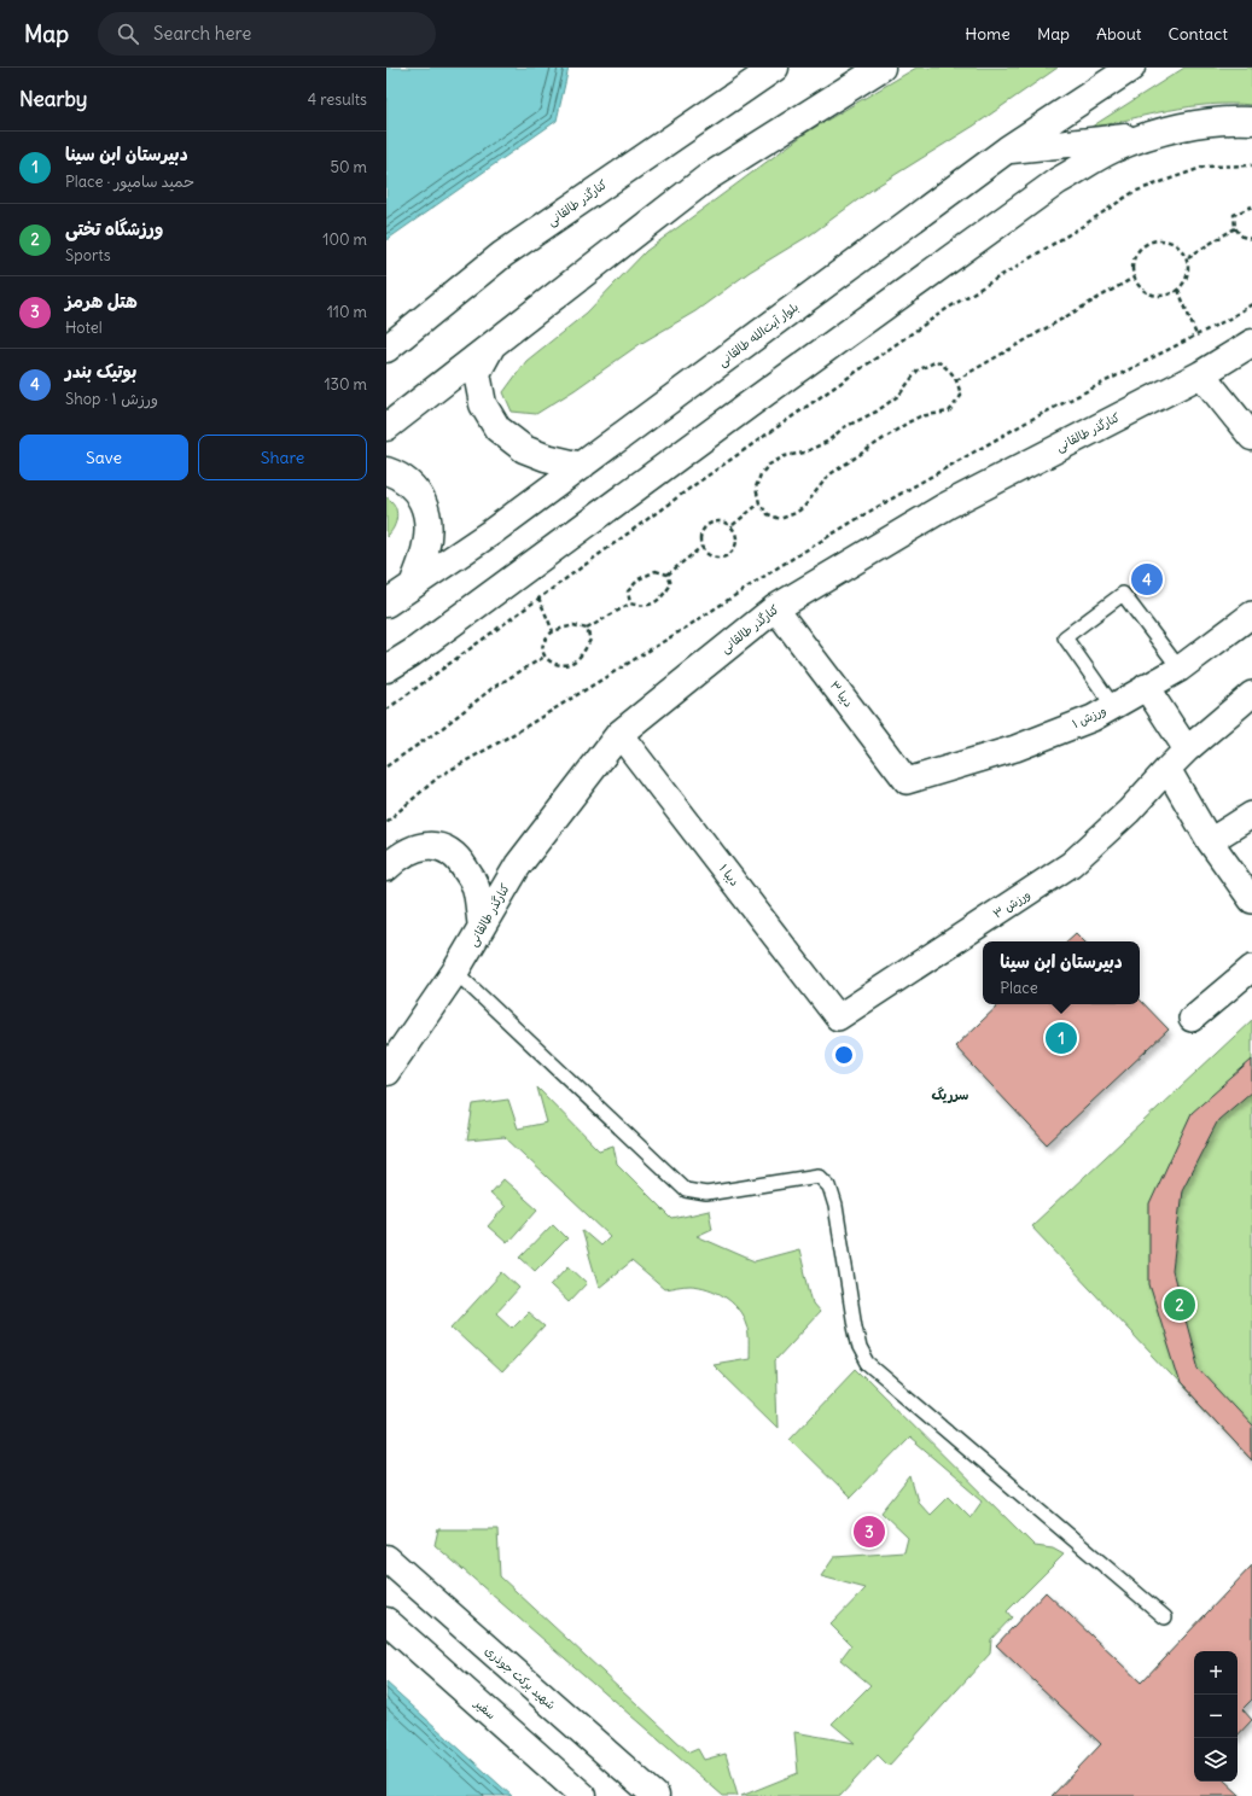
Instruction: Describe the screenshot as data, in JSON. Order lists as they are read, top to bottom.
{
  "streets": {
    "main road": [
      "کنارگذر طالقانی",
      "بلوار آیت‌الله طالقانی",
      "شهید برکت جوذری",
      "سفیر"
    ],
    "street": [
      "دیبا ۳",
      "ورزش ۱",
      "دیبا ۱",
      "ورزش ۳"
    ]
  },
  "crossings": [
    ["کنارگذر طالقانی", "دیبا ۳"],
    ["کنارگذر طالقانی", "دیبا ۱"],
    ["دیبا ۳", "ورزش ۱"],
    ["دیبا ۱", "ورزش ۳"]
  ],
  "districts": ["سرریگ"],
  "page": {
    "header": "Map",
    "search": "Search here",
    "nav": [
      "Home",
      "Map",
      "About",
      "Contact"
    ],
    "heading": ["Nearby", "4 results"],
    "list": [
      {
        "mark": "1",
        "name": "دبیرستان ابن سینا",
        "note": "Place · حمید سامپور",
        "value": "50 m"
      },
      {
        "mark": "2",
        "name": "ورزشگاه تختی",
        "note": "Sports",
        "value": "100 m"
      },
      {
        "mark": "3",
        "name": "هتل هرمز",
        "note": "Hotel",
        "value": "110 m"
      },
      {
        "mark": "4",
        "name": "بوتیک بندر",
        "note": "Shop · ورزش ۱",
        "value": "130 m"
      }
    ],
    "buttons": ["Save", "Share"],
    "pins": [
      "4",
      "1",
      "2",
      "3"
    ],
    "popup": ["دبیرستان ابن سینا", "Place"],
    "map_buttons": ["+", "−"]
  }
}
